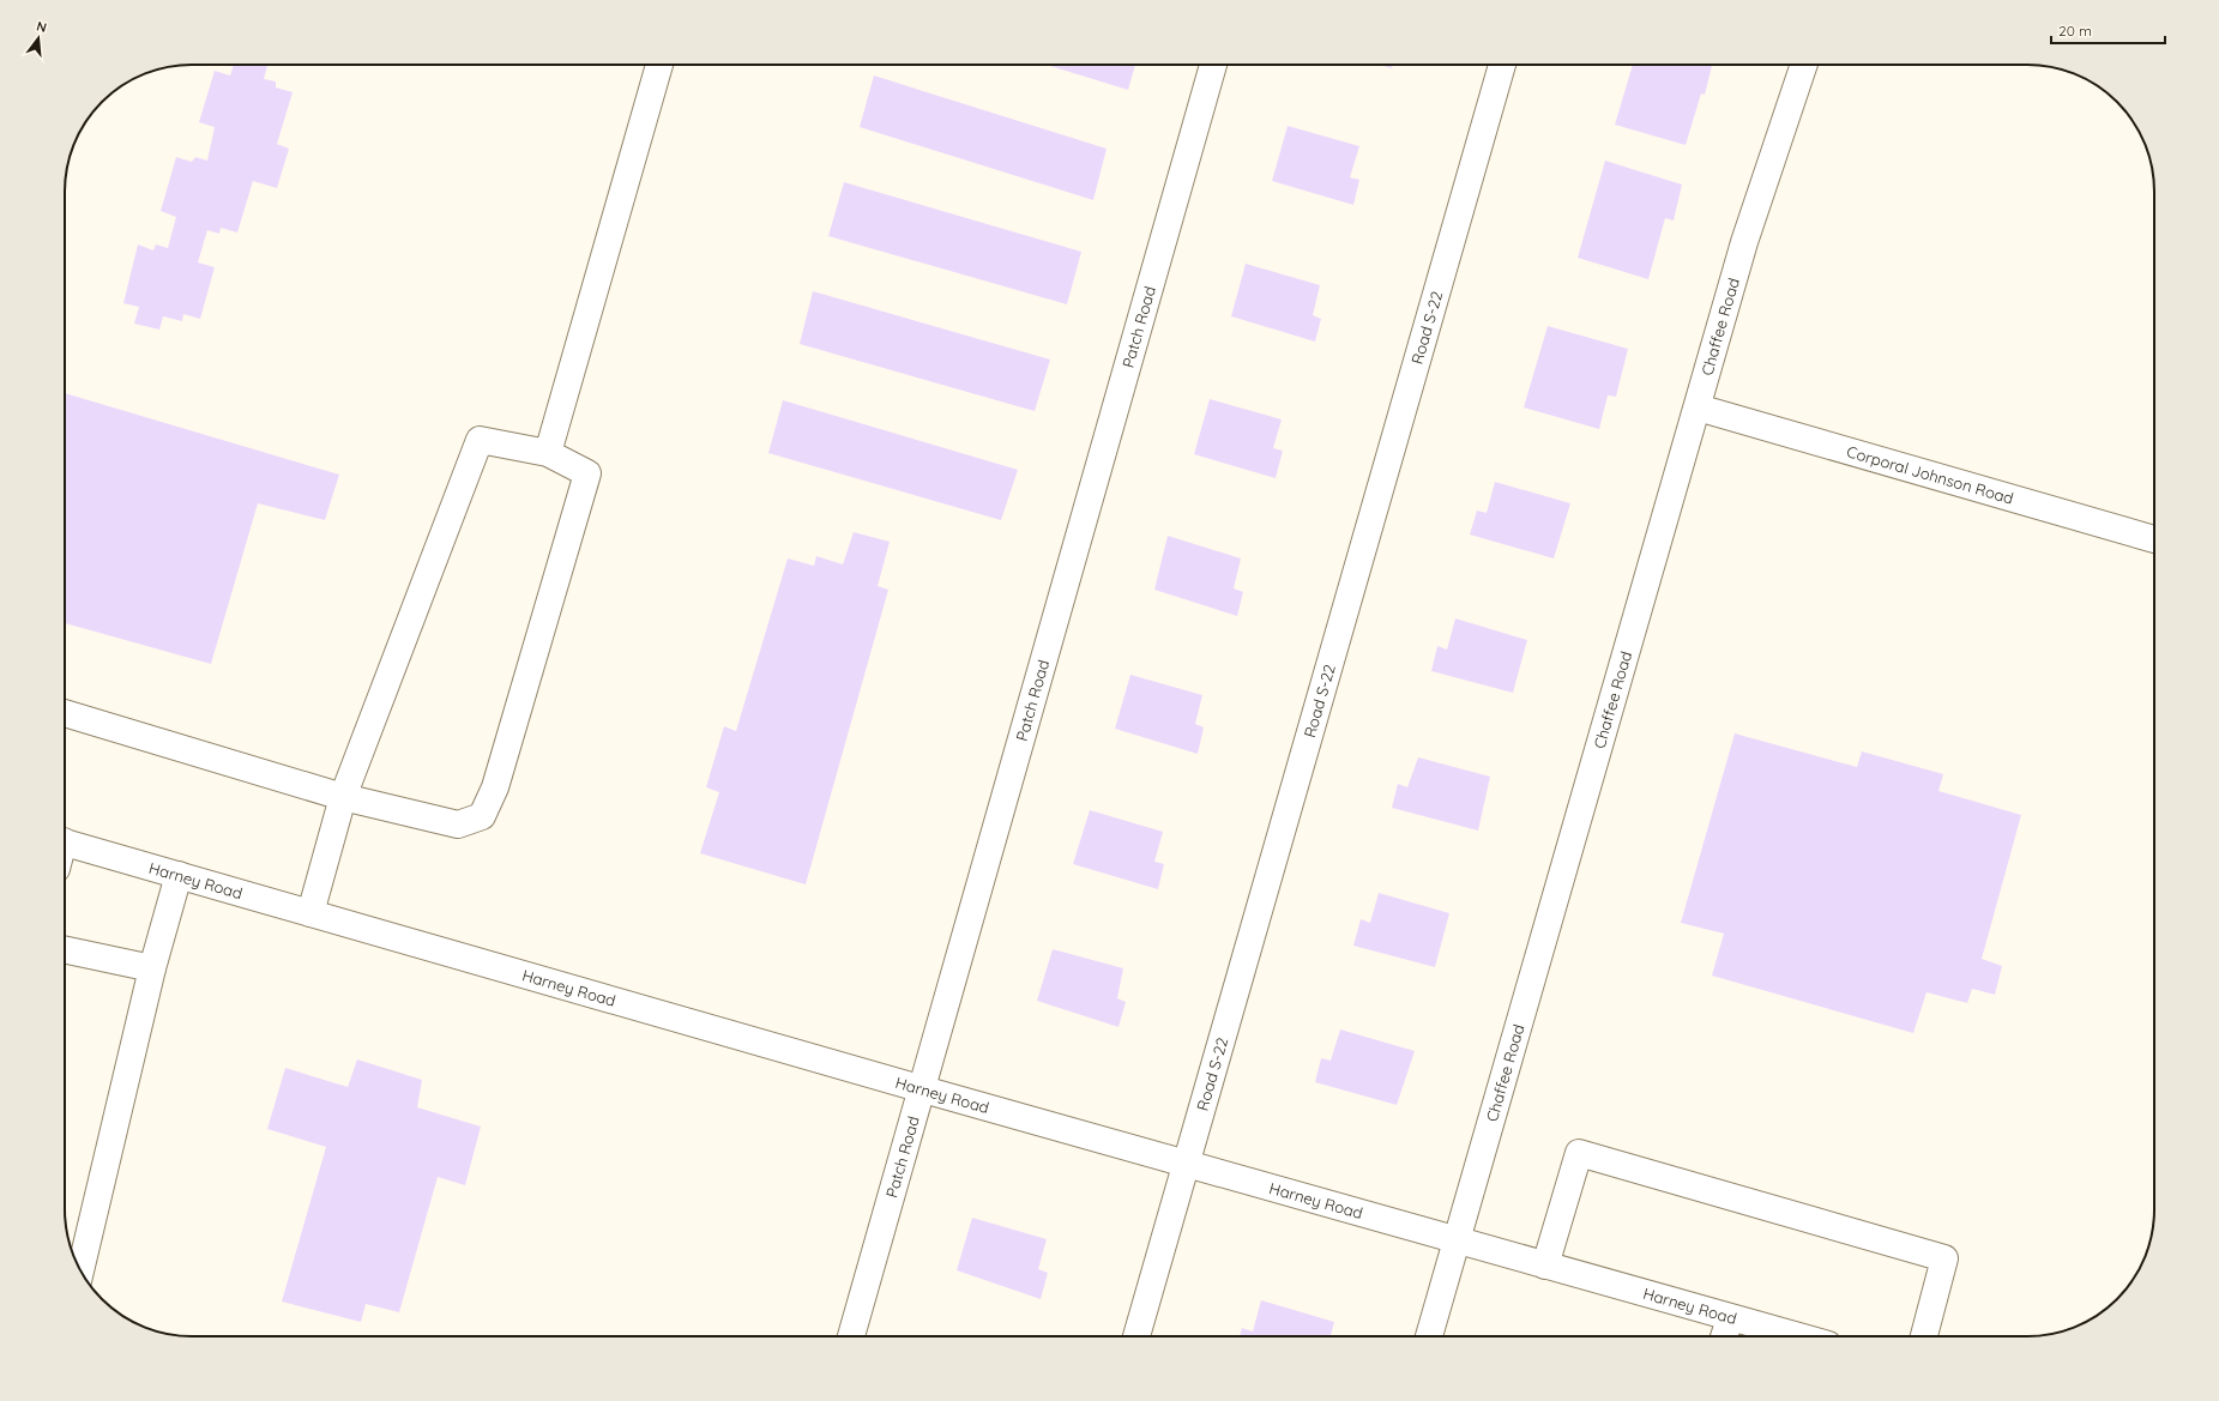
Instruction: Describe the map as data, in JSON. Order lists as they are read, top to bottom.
{
  "streets": {
    "street": [
      "Chaffee Road",
      "Patch Road",
      "Road S-22",
      "Corporal Johnson Road",
      "Harney Road"
    ]
  },
  "crossings": [
    ["Chaffee Road", "Corporal Johnson Road"],
    ["Chaffee Road", "Harney Road"],
    ["Patch Road", "Harney Road"],
    ["Road S-22", "Harney Road"]
  ],
  "scale_bar": "20 m",
  "north": "top"
}
